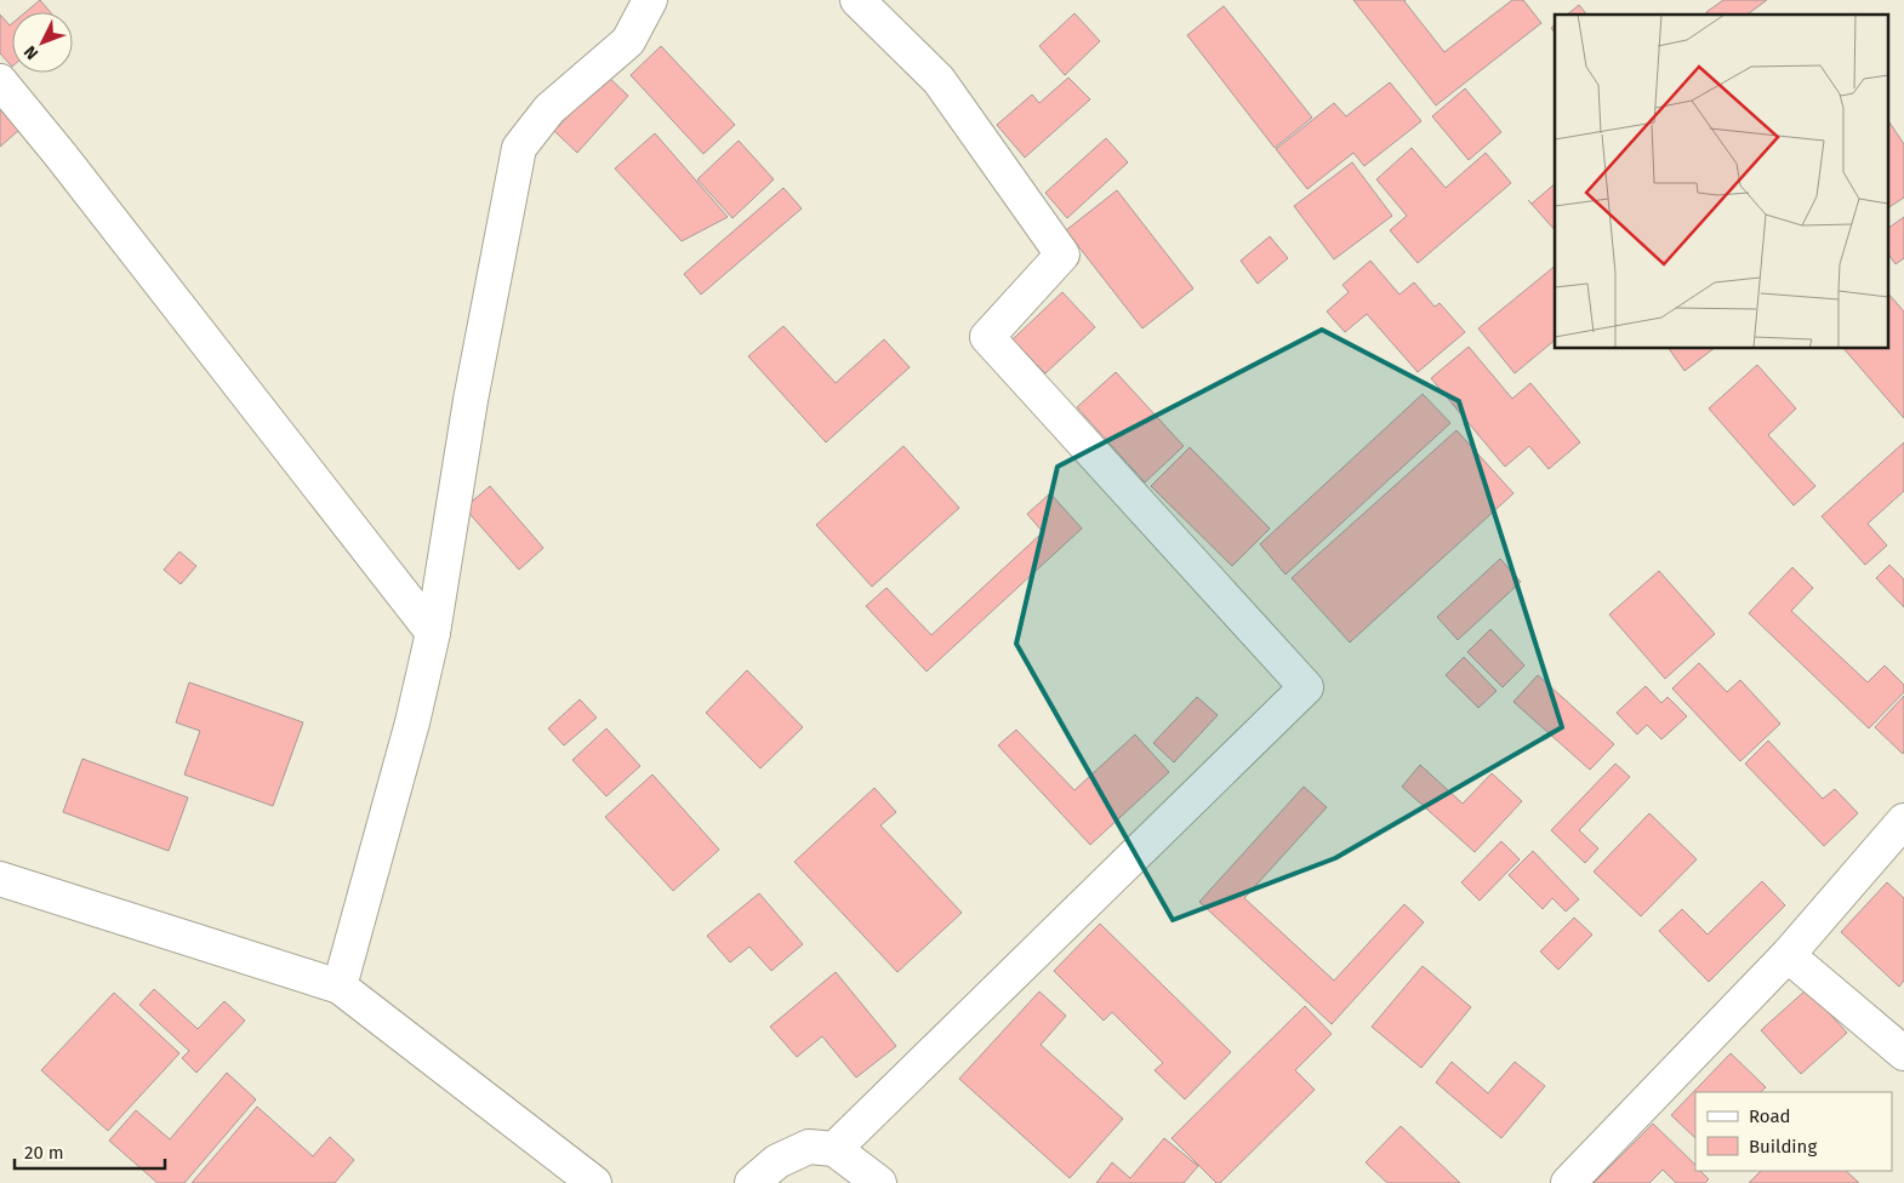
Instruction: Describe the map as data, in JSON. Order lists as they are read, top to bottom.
{
  "legend": ["Road", "Building"],
  "scale_bar": "20 m",
  "north": "bottom left"
}
